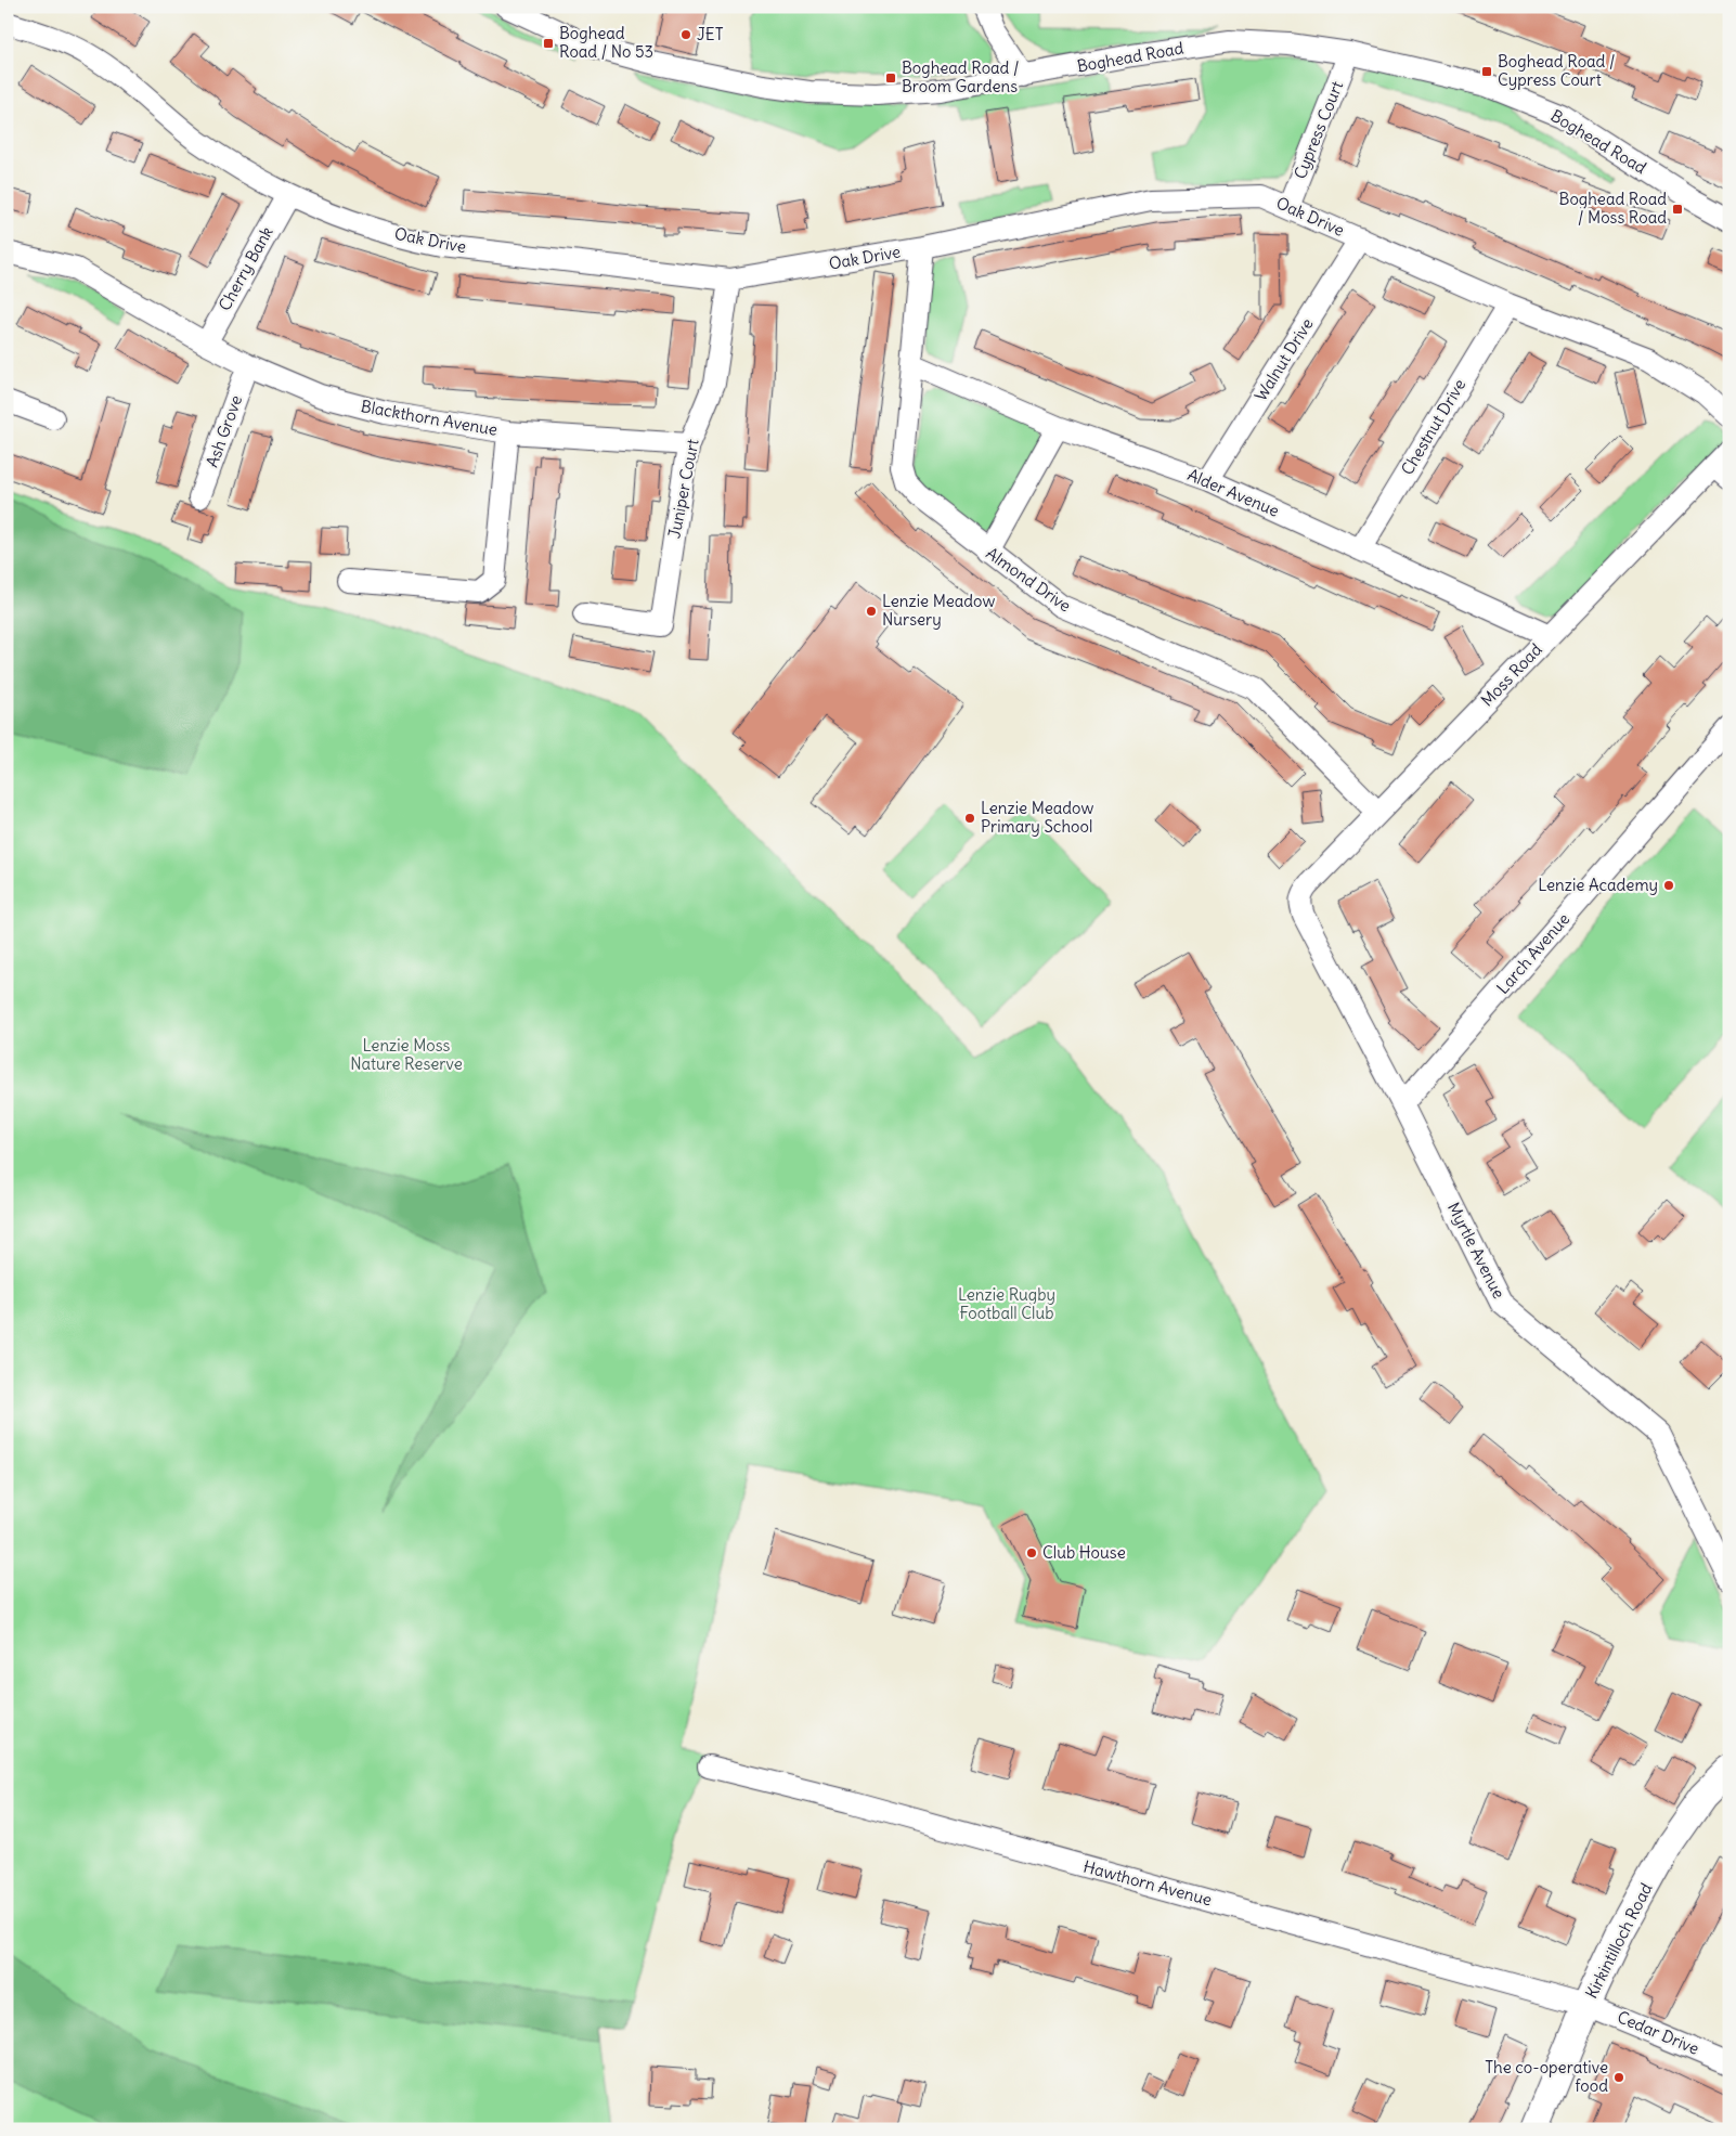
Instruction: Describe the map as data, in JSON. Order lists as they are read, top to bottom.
{
  "streets": {
    "main road": ["Kirkintilloch Road"],
    "street": [
      "Boghead Road",
      "Cypress Court",
      "Oak Drive",
      "Cherry Bank",
      "Walnut Drive",
      "Blackthorn Avenue",
      "Chestnut Drive",
      "Ash Grove",
      "Juniper Court",
      "Alder Avenue",
      "Almond Drive",
      "Moss Road",
      "Larch Avenue",
      "Myrtle Avenue",
      "Hawthorn Avenue",
      "Cedar Drive"
    ]
  },
  "crossings": [
    ["Boghead Road", "Cypress Court"],
    ["Cypress Court", "Oak Drive"],
    ["Oak Drive", "Cherry Bank"],
    ["Oak Drive", "Walnut Drive"],
    ["Oak Drive", "Chestnut Drive"],
    ["Oak Drive", "Juniper Court"],
    ["Oak Drive", "Almond Drive"],
    ["Cherry Bank", "Blackthorn Avenue"],
    ["Walnut Drive", "Alder Avenue"],
    ["Blackthorn Avenue", "Ash Grove"],
    ["Blackthorn Avenue", "Juniper Court"],
    ["Chestnut Drive", "Alder Avenue"],
    ["Alder Avenue", "Almond Drive"],
    ["Alder Avenue", "Moss Road"],
    ["Almond Drive", "Moss Road"],
    ["Moss Road", "Myrtle Avenue"],
    ["Larch Avenue", "Myrtle Avenue"],
    ["Hawthorn Avenue", "Kirkintilloch Road"],
    ["Hawthorn Avenue", "Cedar Drive"],
    ["Kirkintilloch Road", "Cedar Drive"]
  ],
  "parks": ["Lenzie Moss Nature Reserve", "Lenzie Rugby Football Club"],
  "places": {
    "other": [
      "JET",
      "Lenzie Meadow Nursery",
      "Lenzie Meadow Primary School",
      "Lenzie Academy",
      "Club House",
      "The co-operative food"
    ],
    "transit": [
      "Boghead Road / No 53",
      "Boghead Road / Cypress Court",
      "Boghead Road / Broom Gardens",
      "Boghead Road / Moss Road"
    ]
  }
}
